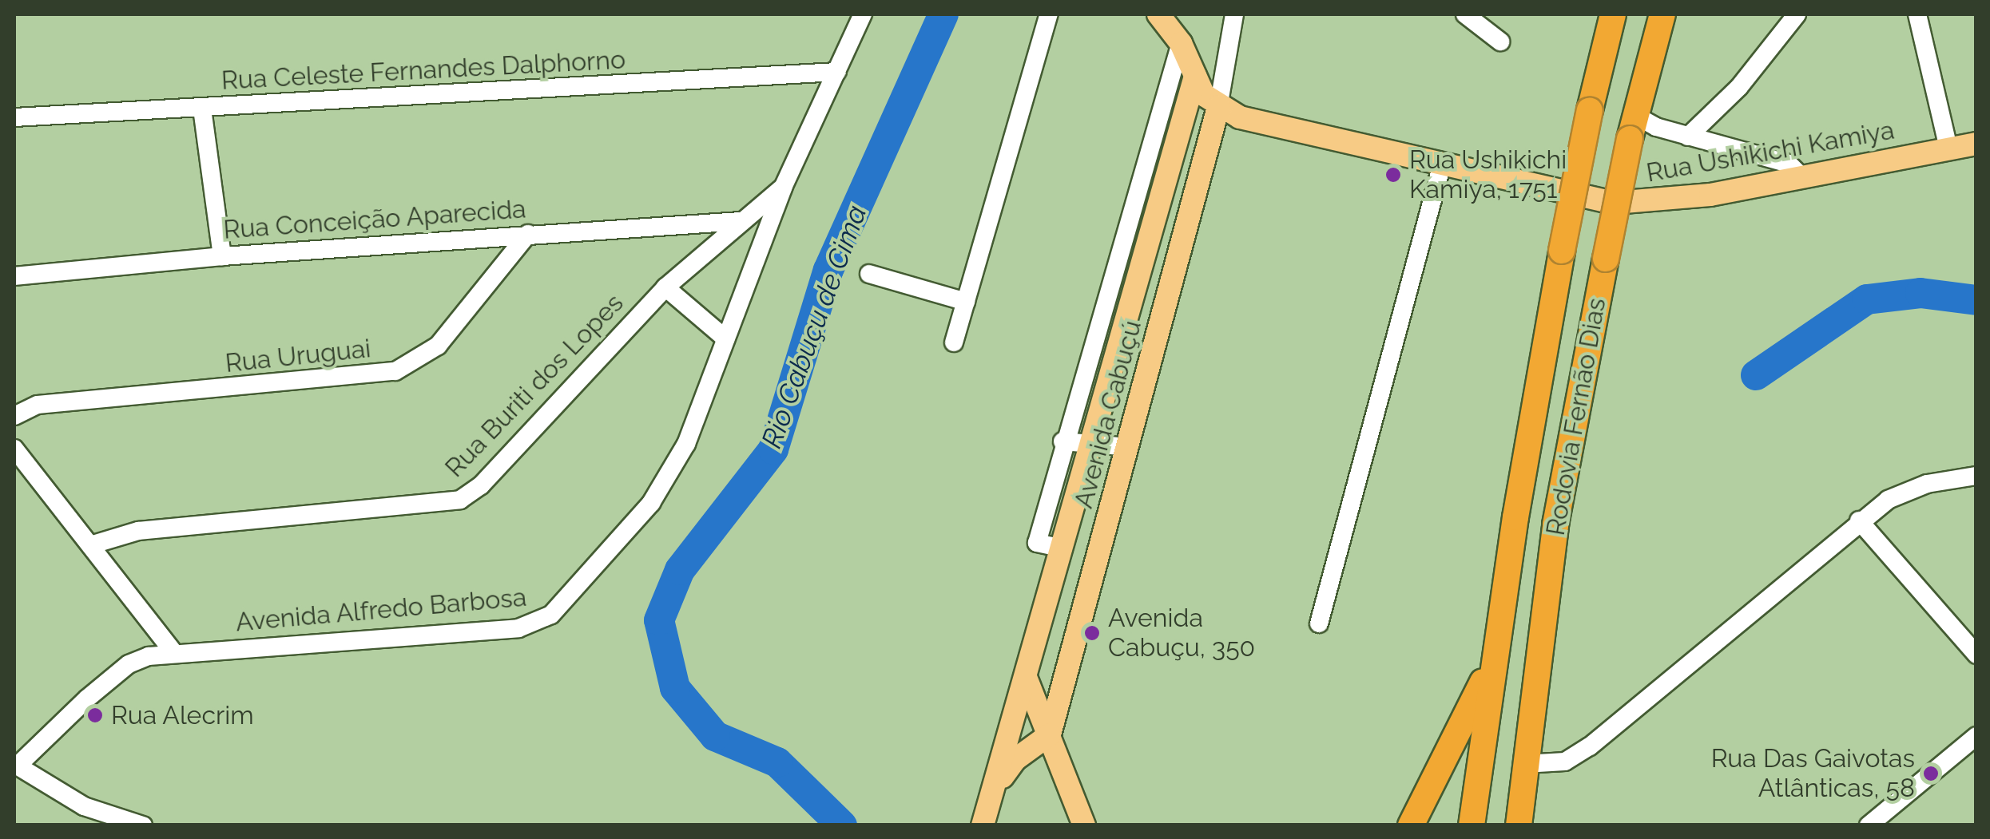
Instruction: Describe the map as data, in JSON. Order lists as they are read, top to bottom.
{
  "streets": {
    "highway": ["Rodovia Fernão Dias"],
    "main road": ["Rua Ushikichi Kamiya", "Avenida Cabuçú"],
    "street": [
      "Rua Celeste Fernandes Dalphorno",
      "Rua Conceição Aparecida",
      "Rua Uruguai",
      "Rua Buriti dos Lopes",
      "Avenida Alfredo Barbosa"
    ]
  },
  "crossings": [
    ["Rua Celeste Fernandes Dalphorno", "Avenida Alfredo Barbosa"],
    ["Rua Ushikichi Kamiya", "Avenida Cabuçú"],
    ["Rua Conceição Aparecida", "Rua Uruguai"],
    ["Rua Conceição Aparecida", "Rua Buriti dos Lopes"],
    ["Rua Buriti dos Lopes", "Avenida Alfredo Barbosa"]
  ],
  "water": ["Rio Cabuçu de Cima"],
  "places": [
    "Rua Ushikichi Kamiya, 1751",
    "Avenida Cabuçu, 350",
    "Rua Alecrim",
    "Rua Das Gaivotas Atlânticas, 58"
  ]
}
